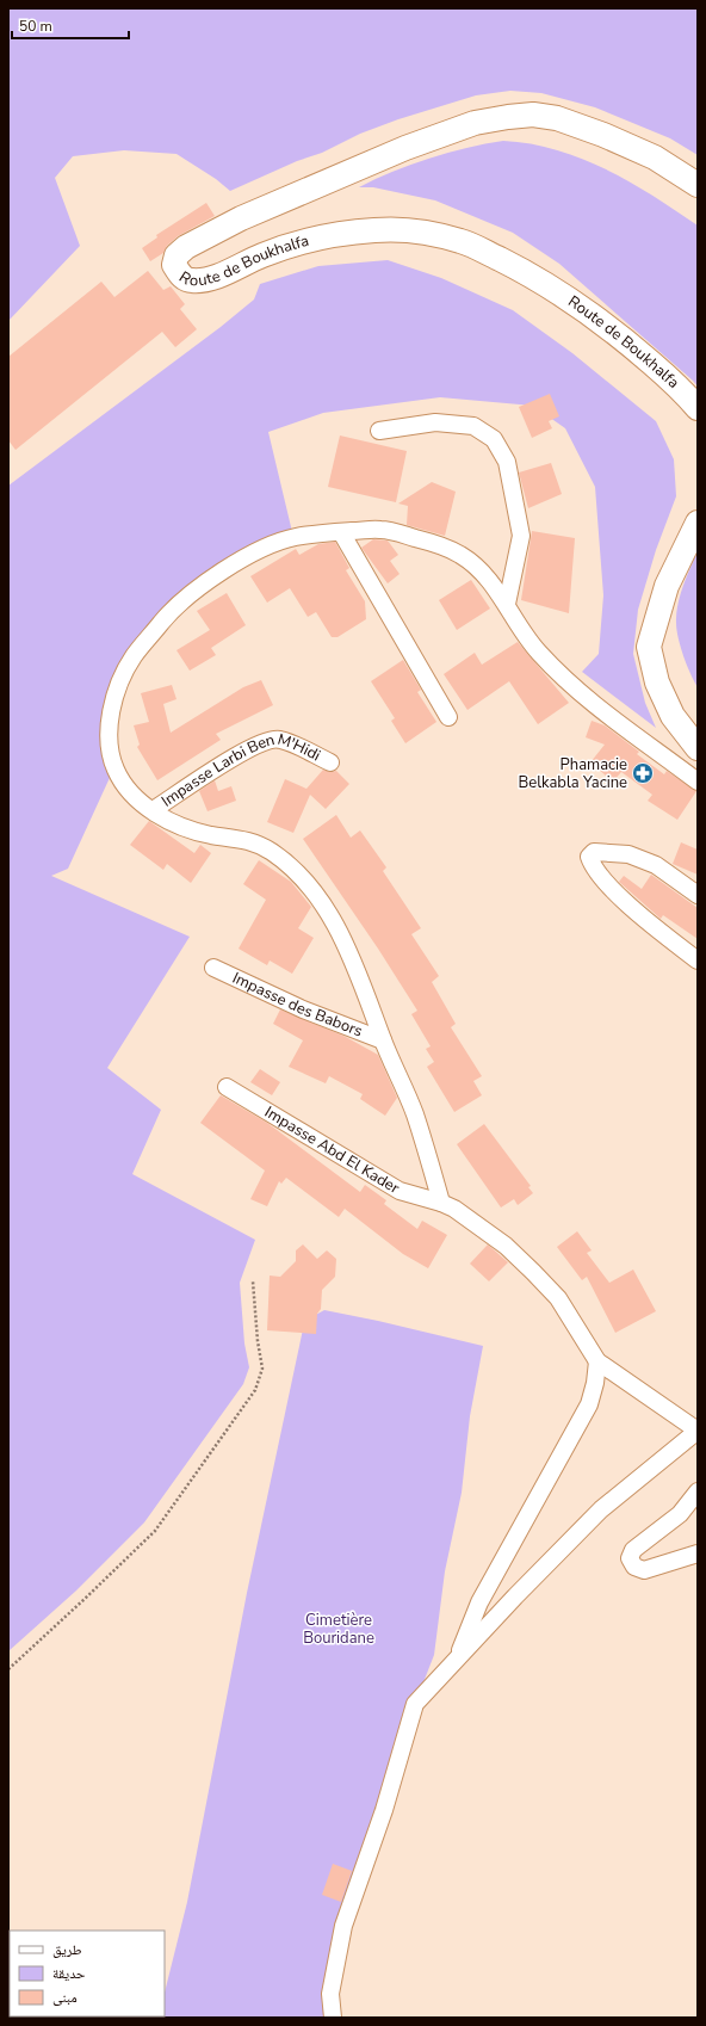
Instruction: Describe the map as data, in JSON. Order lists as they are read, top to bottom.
{
  "streets": {
    "main road": ["Route de Boukhalfa"],
    "street": ["Impasse Larbi Ben M'Hidi", "Impasse des Babors", "Impasse Abd El Kader"]
  },
  "parks": ["Cimetière Bouridane"],
  "places": {
    "pharmacy": ["Phamacie Belkabla Yacine"]
  },
  "legend": ["طريق", "حديقة", "مبنى"],
  "scale_bar": "50 m"
}
